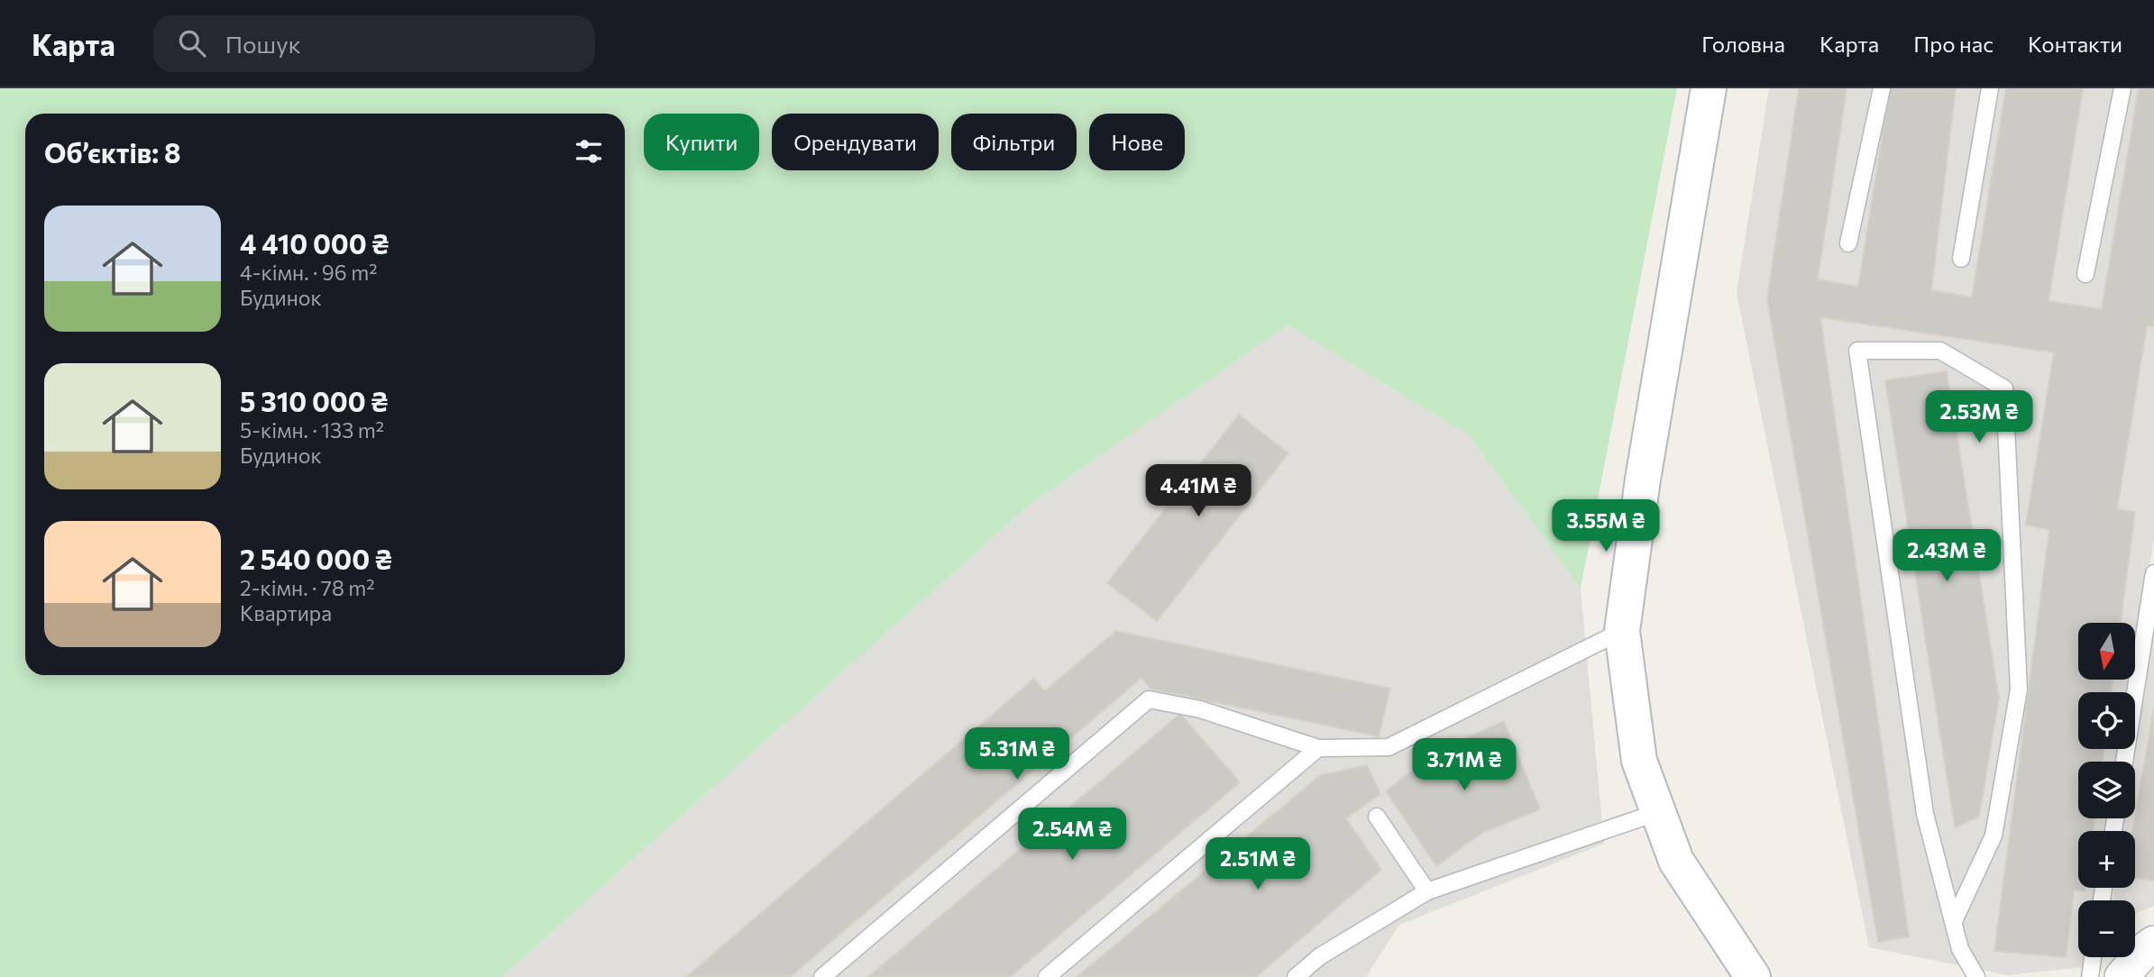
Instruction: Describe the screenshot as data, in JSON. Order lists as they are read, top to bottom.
{
  "north": "bottom",
  "page": {
    "header": "Карта",
    "search": "Пошук",
    "nav": [
      "Головна",
      "Карта",
      "Про нас",
      "Контакти"
    ],
    "chip": [
      "Купити",
      "Орендувати",
      "Фільтри",
      "Нове"
    ],
    "heading": "Об’єктів: 8",
    "list": [
      {
        "name": "4 410 000 ₴",
        "note": "4-кімн. · 96 m² · Будинок"
      },
      {
        "name": "5 310 000 ₴",
        "note": "5-кімн. · 133 m² · Будинок"
      },
      {
        "name": "2 540 000 ₴",
        "note": "2-кімн. · 78 m² · Квартира"
      }
    ],
    "price": [
      "2.53M ₴",
      "4.41M ₴",
      "3.55M ₴",
      "2.43M ₴",
      "5.31M ₴",
      "3.71M ₴",
      "2.54M ₴",
      "2.51M ₴"
    ],
    "map_buttons": ["+", "−"]
  }
}
